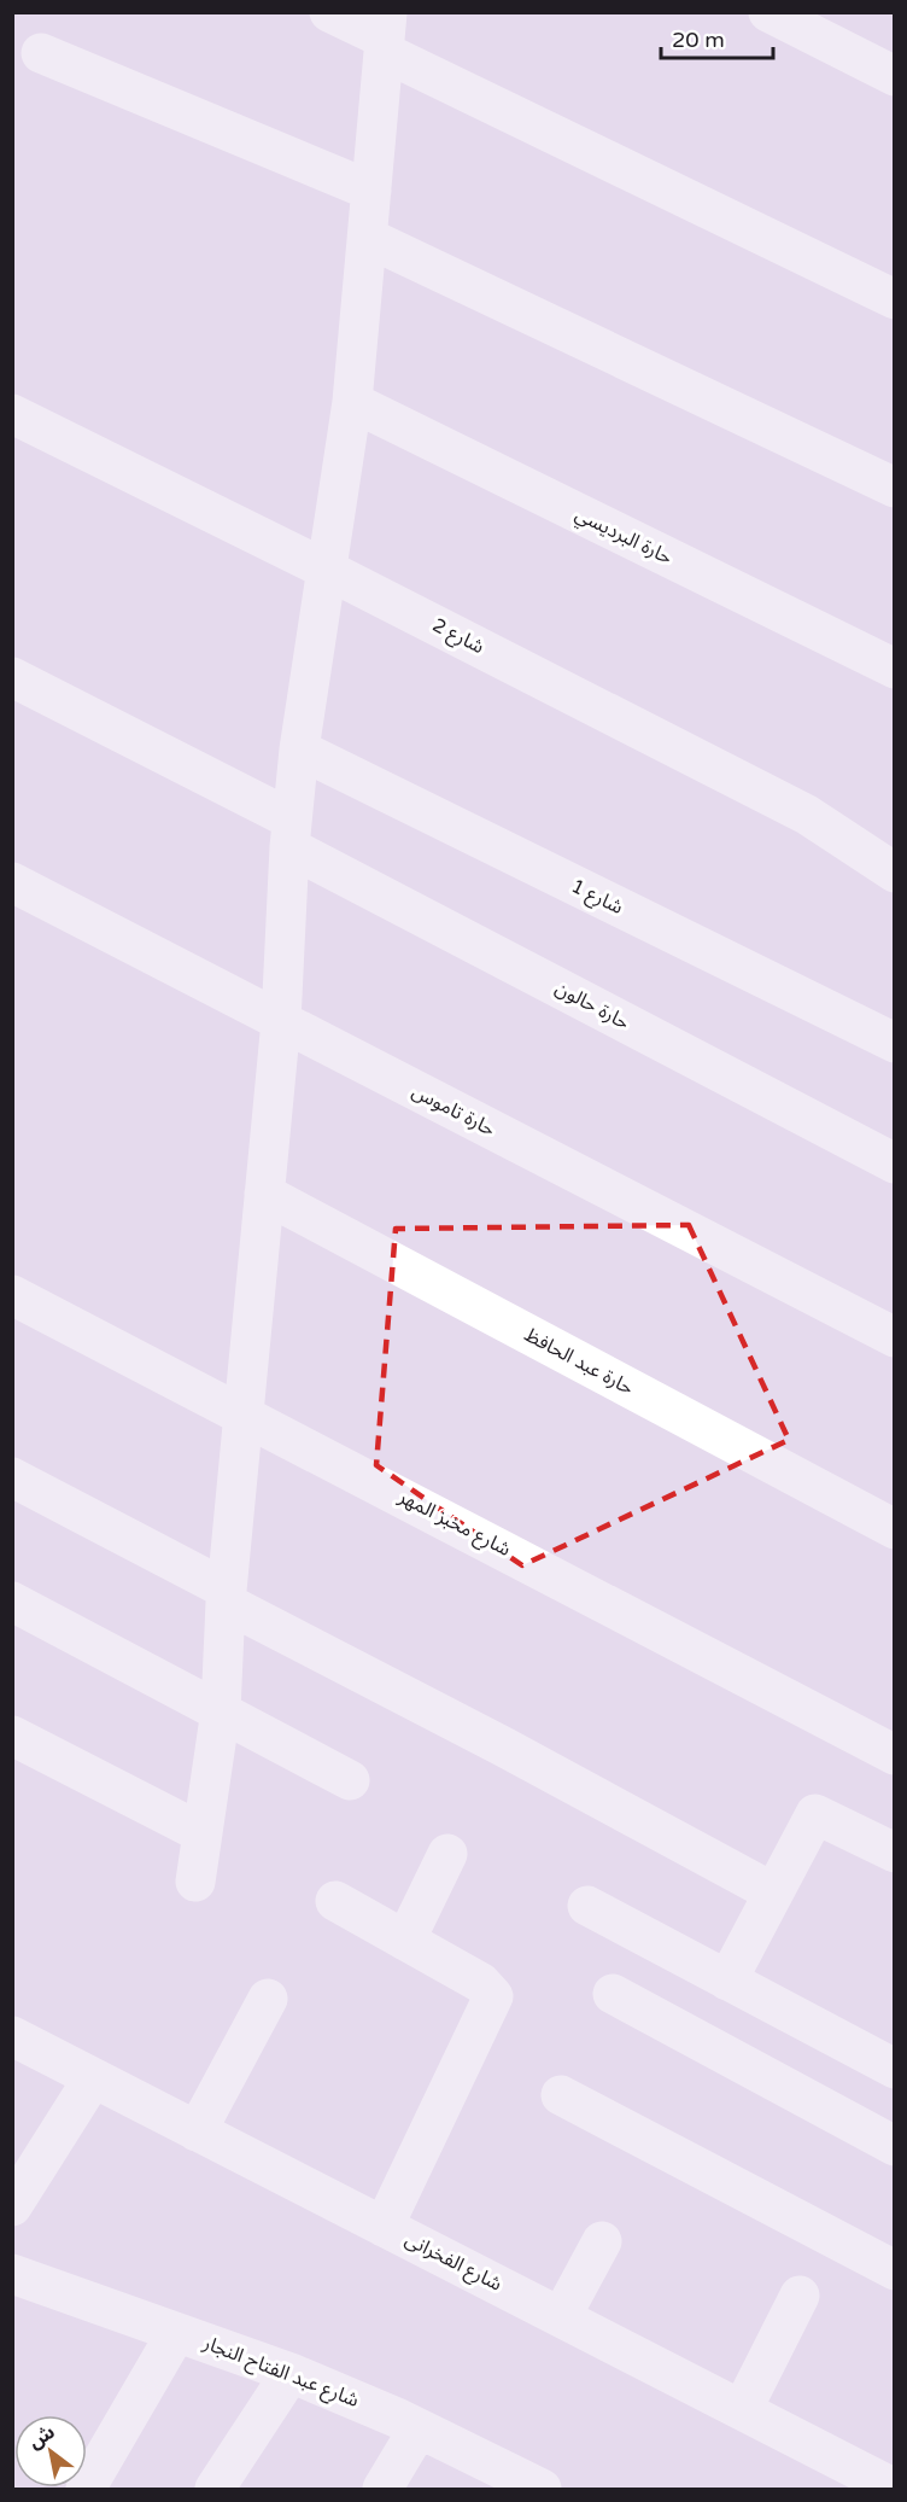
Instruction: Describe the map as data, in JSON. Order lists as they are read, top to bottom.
{
  "streets": {
    "street": [
      "حارة البرديسي",
      "شارع 2",
      "شارع 1",
      "حارة حالون",
      "حارة تاموس",
      "حارة عبد الحافظ",
      "شارع مخبز المهر",
      "شارع الفخرانى",
      "شارع عبد الفتاح النجار"
    ]
  },
  "scale_bar": "20 m",
  "north": "top left"
}
